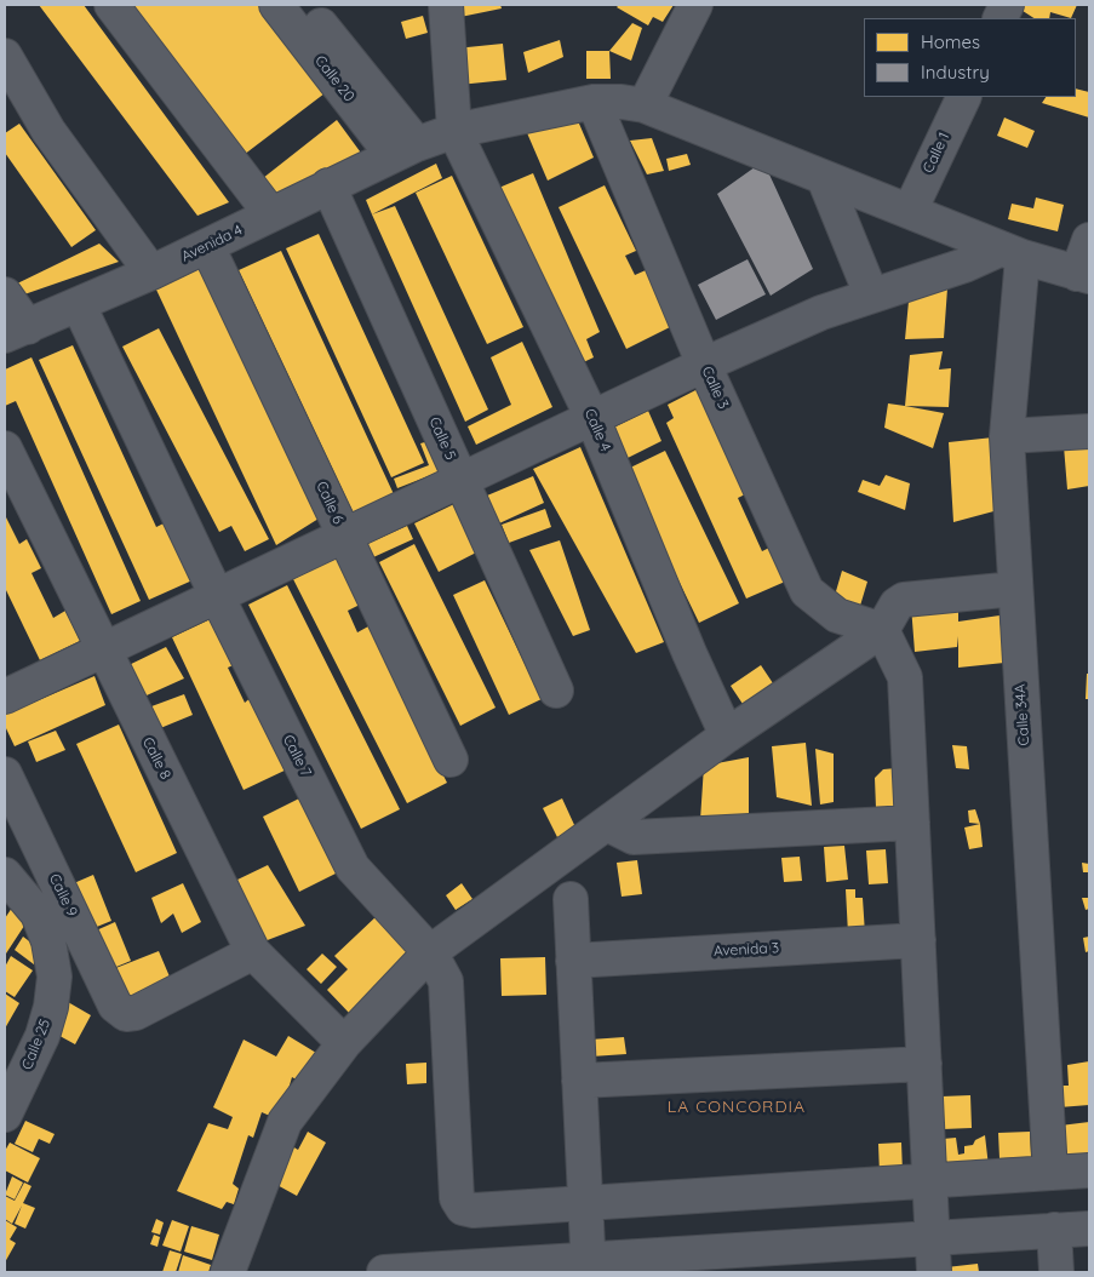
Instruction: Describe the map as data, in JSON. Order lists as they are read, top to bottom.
{
  "streets": {
    "street": [
      "Calle 20",
      "Calle 1",
      "Avenida 4",
      "Calle 3",
      "Calle 4",
      "Calle 5",
      "Calle 6",
      "Calle 34A",
      "Calle 7",
      "Calle 8",
      "Calle 9",
      "Avenida 3",
      "Calle 25"
    ]
  },
  "crossings": [
    ["Calle 20", "Avenida 4"],
    ["Calle 1", "Avenida 4"],
    ["Avenida 4", "Calle 3"],
    ["Avenida 4", "Calle 4"],
    ["Avenida 4", "Calle 5"],
    ["Avenida 4", "Calle 6"],
    ["Avenida 4", "Calle 34A"],
    ["Avenida 4", "Calle 7"],
    ["Calle 8", "Calle 9"]
  ],
  "districts": ["LA CONCORDIA"],
  "legend": ["Homes", "Industry"]
}
